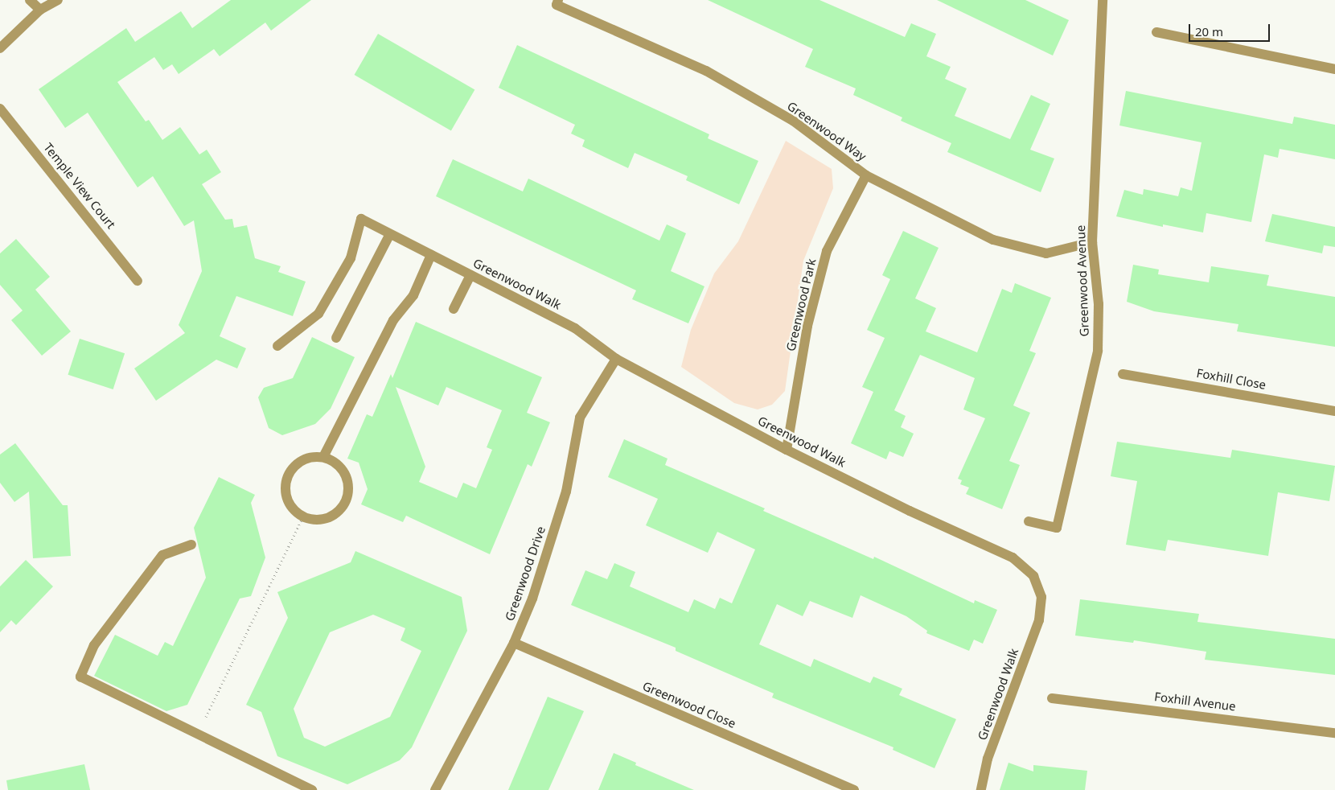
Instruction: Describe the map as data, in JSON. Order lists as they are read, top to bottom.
{
  "streets": {
    "street": [
      "Greenwood Way",
      "Temple View Court",
      "Greenwood Avenue",
      "Greenwood Walk",
      "Greenwood Park",
      "Foxhill Close",
      "Greenwood Drive",
      "Foxhill Avenue",
      "Greenwood Close"
    ]
  },
  "crossings": [
    ["Greenwood Way", "Greenwood Avenue"],
    ["Greenwood Way", "Greenwood Park"],
    ["Greenwood Walk", "Greenwood Park"],
    ["Greenwood Walk", "Greenwood Drive"],
    ["Greenwood Drive", "Greenwood Close"]
  ],
  "scale_bar": "20 m"
}
